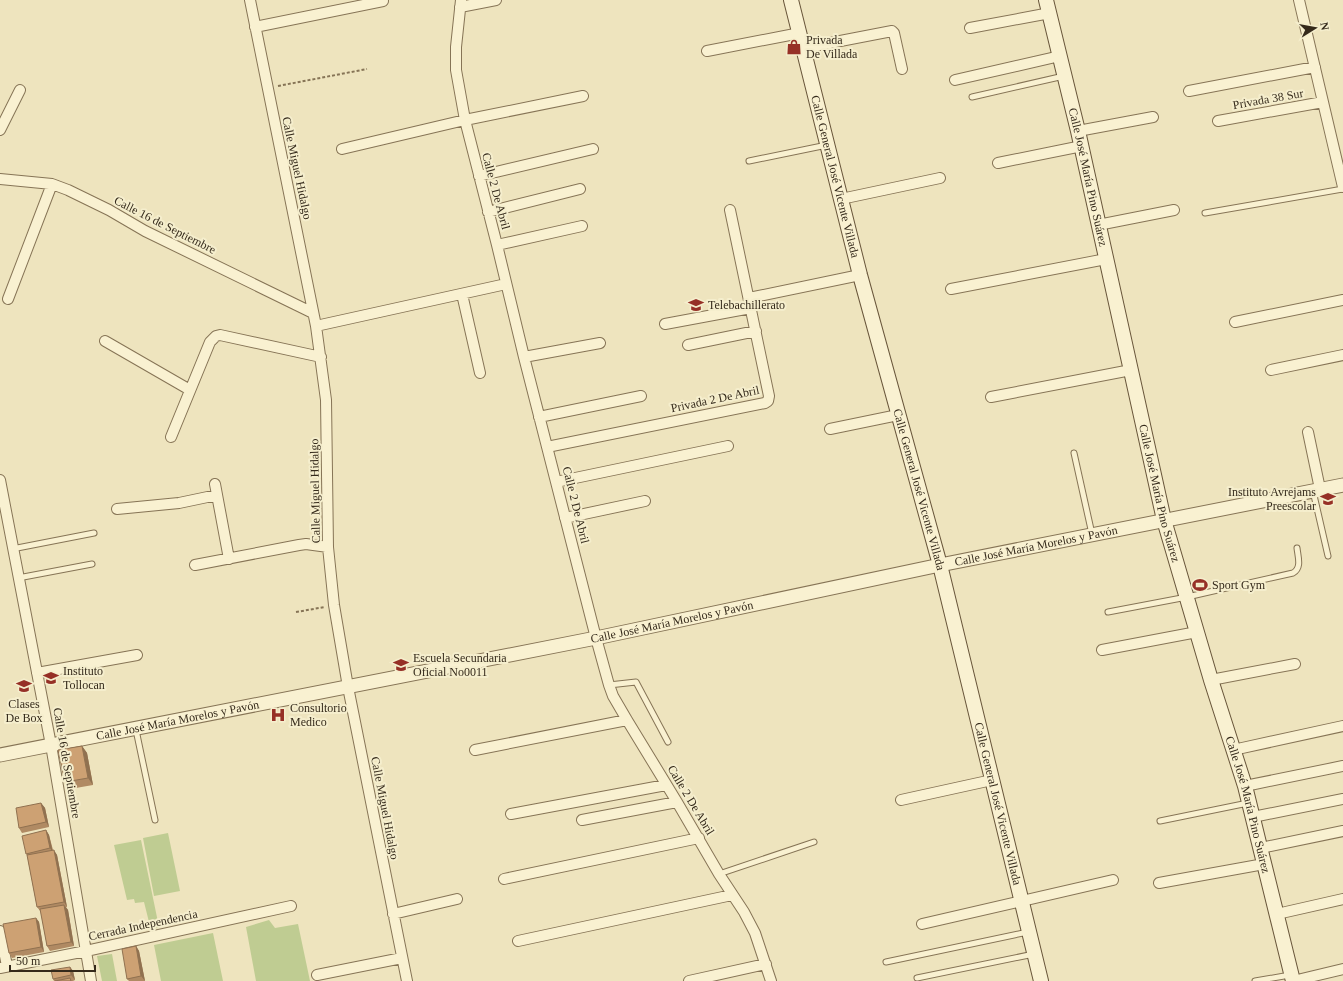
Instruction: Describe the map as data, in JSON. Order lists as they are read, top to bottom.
{
  "streets": {
    "main road": ["Calle General José Vicente Villada", "Calle José María Pino Suárez"],
    "street": [
      "Privada 38 Sur",
      "Calle Miguel Hidalgo",
      "Calle 2 De Abril",
      "Calle 16 de Septiembre",
      "Privada 2 De Abril",
      "Calle José María Morelos y Pavón",
      "Cerrada Independencia"
    ]
  },
  "crossings": [
    ["Calle Miguel Hidalgo", "Calle 16 de Septiembre"],
    ["Calle Miguel Hidalgo", "Calle José María Morelos y Pavón"],
    ["Calle General José Vicente Villada", "Calle José María Morelos y Pavón"],
    ["Calle José María Pino Suárez", "Calle José María Morelos y Pavón"],
    ["Calle 2 De Abril", "Privada 2 De Abril"],
    ["Calle 2 De Abril", "Calle José María Morelos y Pavón"],
    ["Calle 16 de Septiembre", "Calle José María Morelos y Pavón"],
    ["Calle 16 de Septiembre", "Cerrada Independencia"]
  ],
  "places": {
    "shop": ["Privada De Villada"],
    "school or university": [
      "Telebachillerato",
      "Instituto Avrejams Preescolar",
      "Escuela Secundaria Oficial No0011",
      "Instituto Tollocan",
      "Clases De Box"
    ],
    "sports": ["Sport Gym"],
    "hospital": ["Consultorio Medico"]
  },
  "scale_bar": "50 m",
  "north": "right"
}
